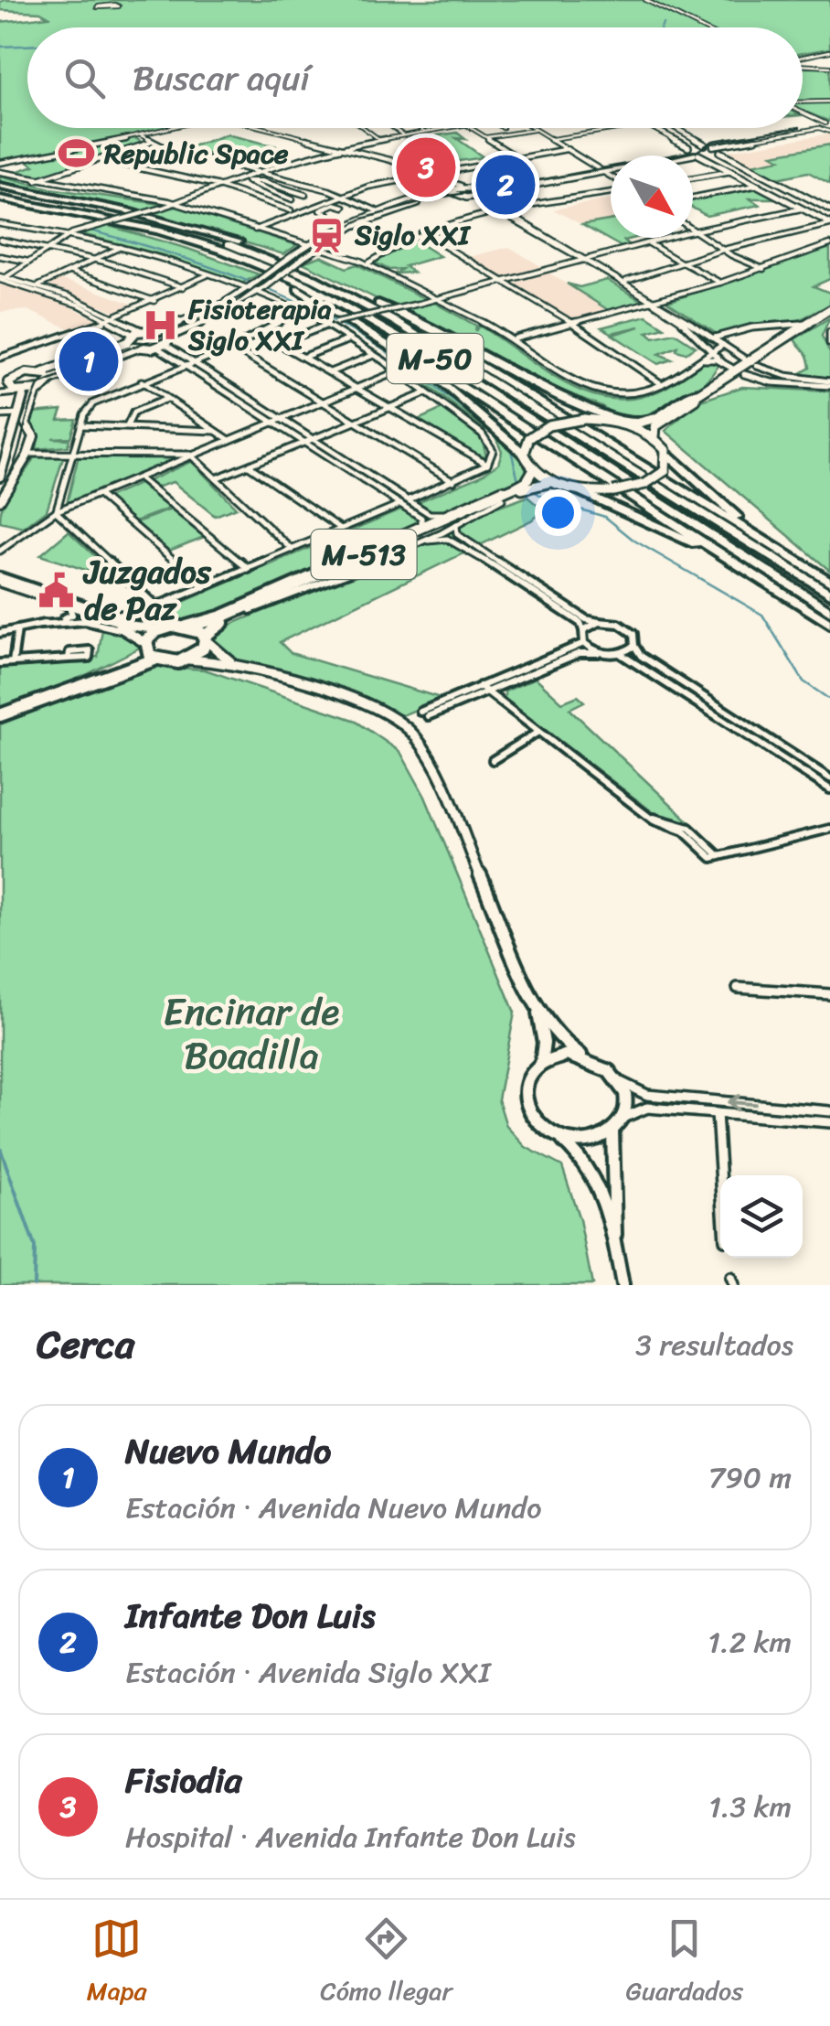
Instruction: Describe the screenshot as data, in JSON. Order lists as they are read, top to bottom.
{
  "streets": {
    "highway": ["M-50"],
    "main road": ["M-513"]
  },
  "parks": ["Encinar de Boadilla"],
  "places": {
    "sports": ["Republic Space"],
    "station": ["Siglo XXI"],
    "hospital": ["Fisioterapia Siglo XXI"],
    "public building": ["Juzgados de Paz"]
  },
  "north": "bottom right",
  "page": {
    "search": "Buscar aquí",
    "pins": ["3", "2", "1"],
    "heading": ["Cerca", "3 resultados"],
    "list": [
      {
        "mark": "1",
        "name": "Nuevo Mundo",
        "note": "Estación · Avenida Nuevo Mundo",
        "value": "790 m"
      },
      {
        "mark": "2",
        "name": "Infante Don Luis",
        "note": "Estación · Avenida Siglo XXI",
        "value": "1.2 km"
      },
      {
        "mark": "3",
        "name": "Fisiodia",
        "note": "Hospital · Avenida Infante Don Luis",
        "value": "1.3 km"
      }
    ],
    "nav": ["Mapa", "Cómo llegar", "Guardados"]
  }
}
